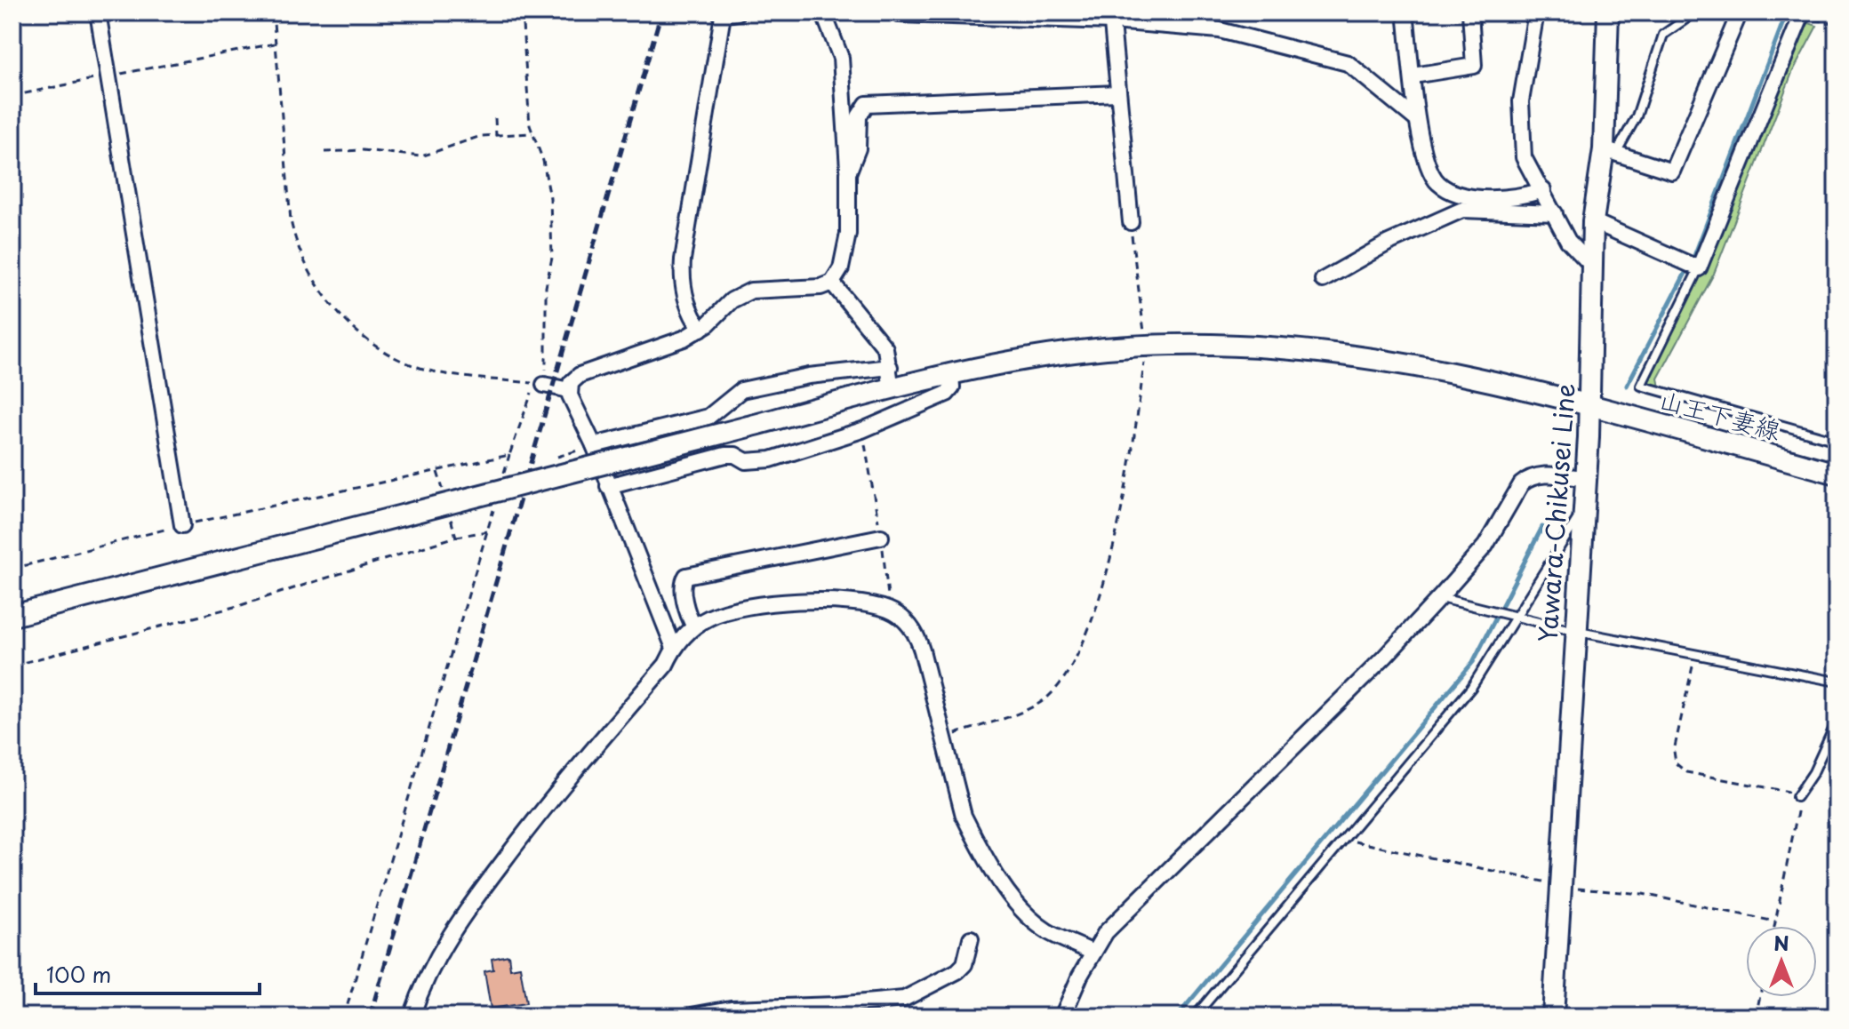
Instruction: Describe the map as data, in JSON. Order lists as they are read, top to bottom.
{
  "streets": {
    "street": ["山王下妻線", "Yawara-Chikusei Line"]
  },
  "crossings": [
    ["山王下妻線", "Yawara-Chikusei Line"]
  ],
  "scale_bar": "100 m",
  "north": "top"
}
